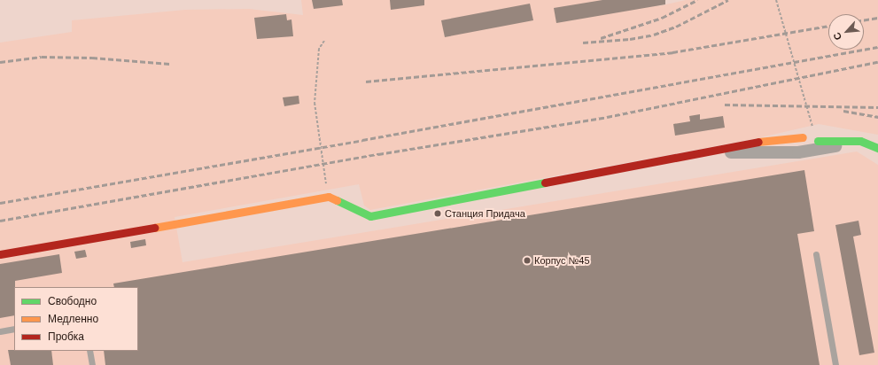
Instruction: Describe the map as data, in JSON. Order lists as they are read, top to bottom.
{
  "places": ["Станция Придача", "Корпус №45"],
  "legend": ["Свободно", "Медленно", "Пробка"],
  "north": "bottom left"
}
